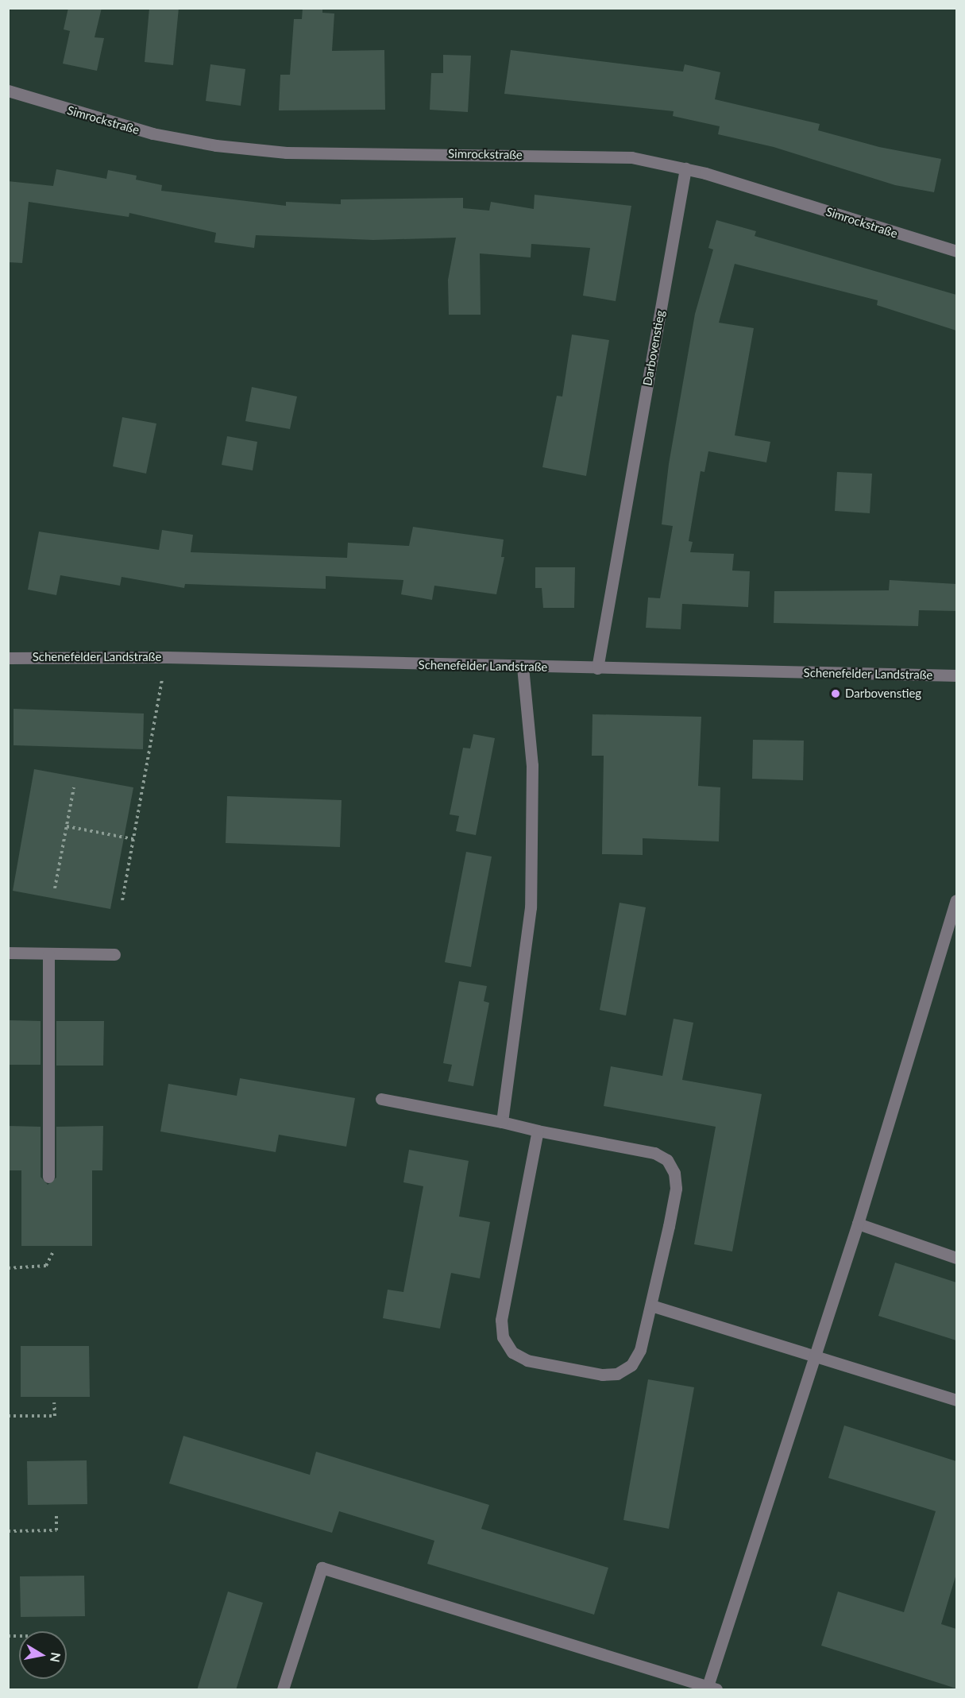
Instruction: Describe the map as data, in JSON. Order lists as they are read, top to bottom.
{
  "streets": {
    "street": ["Simrockstraße", "Darbovenstieg", "Schenefelder Landstraße"]
  },
  "crossings": [
    ["Simrockstraße", "Darbovenstieg"],
    ["Darbovenstieg", "Schenefelder Landstraße"]
  ],
  "places": ["Darbovenstieg"],
  "north": "right"
}
